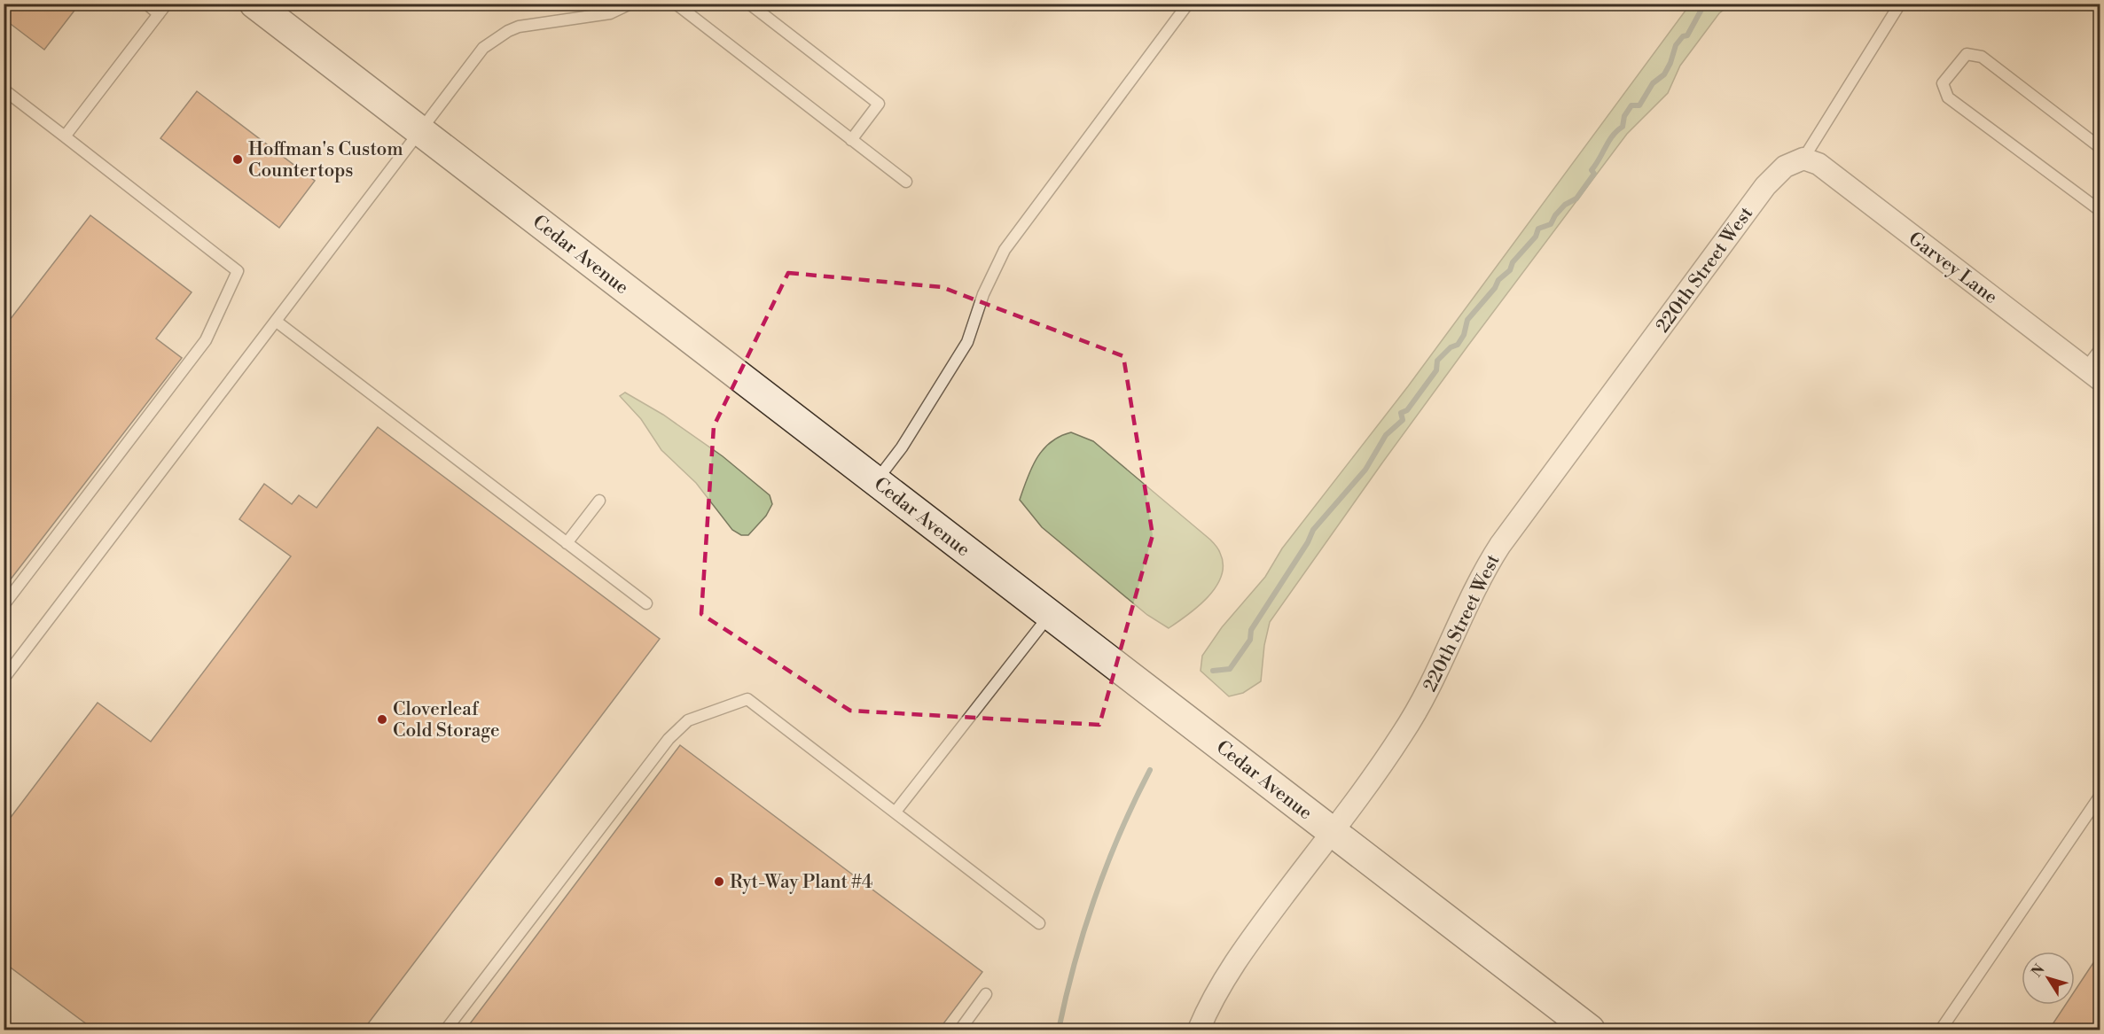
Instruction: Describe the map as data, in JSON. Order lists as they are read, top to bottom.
{
  "streets": {
    "main road": ["Cedar Avenue"],
    "street": ["Garvey Lane", "220th Street West"]
  },
  "crossings": [
    ["Cedar Avenue", "220th Street West"],
    ["Garvey Lane", "220th Street West"]
  ],
  "places": ["Hoffman's Custom Countertops", "Cloverleaf Cold Storage", "Ryt-Way Plant #4"],
  "north": "top left"
}
